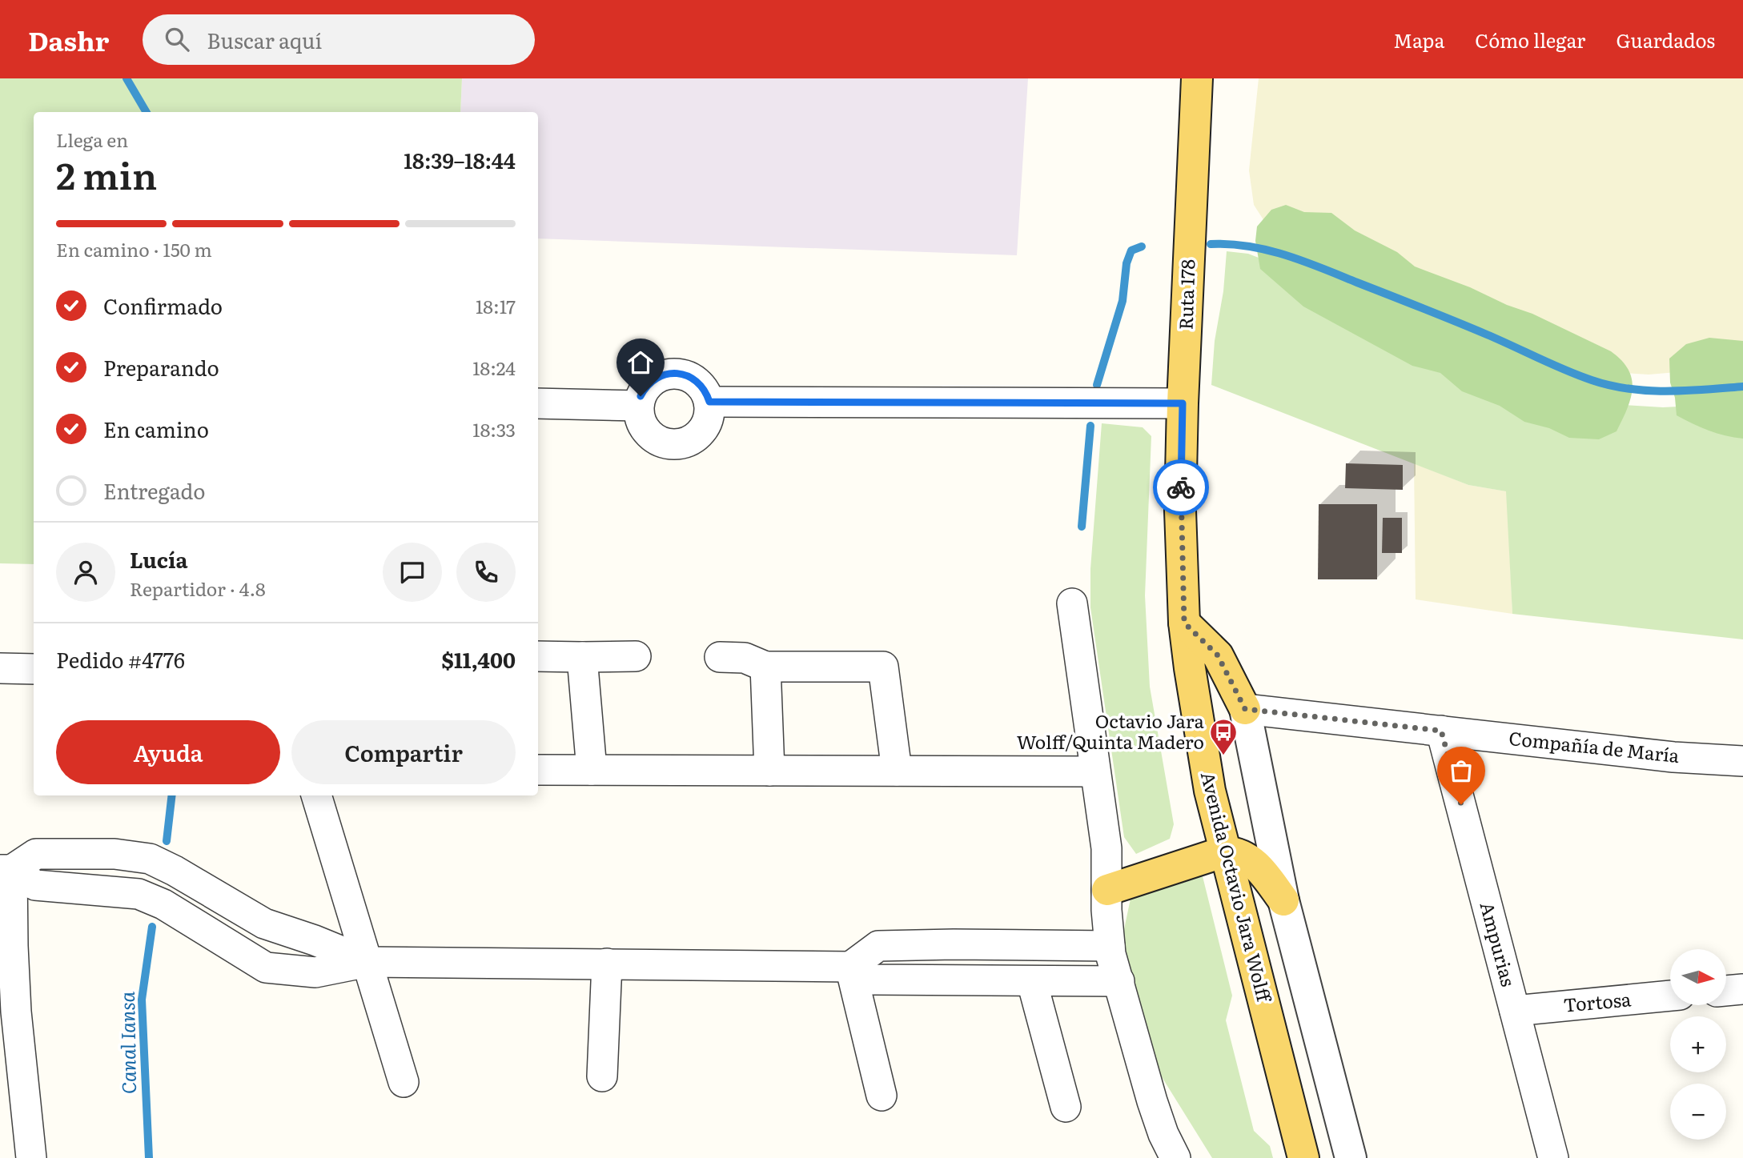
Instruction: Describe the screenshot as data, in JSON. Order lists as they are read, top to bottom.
{
  "streets": {
    "main road": ["Ruta 178", "Avenida Octavio Jara Wolff"],
    "street": ["Compañía de María", "Ampurias", "Tortosa"]
  },
  "crossings": [
    ["Ruta 178", "Avenida Octavio Jara Wolff"],
    ["Compañía de María", "Ampurias"],
    ["Ampurias", "Tortosa"]
  ],
  "water": ["Canal Iansa"],
  "places": {
    "bus stop": ["Octavio Jara Wolff/Quinta Madero"]
  },
  "north": "right",
  "page": {
    "header": "Dashr",
    "search": "Buscar aquí",
    "nav": ["Mapa", "Cómo llegar", "Guardados"],
    "heading": ["2 min", "Llega en", "18:39–18:44"],
    "panel": [
      "Lucía",
      "Repartidor · 4.8",
      "Pedido #4776",
      "$11,400"
    ],
    "bar": "En camino · 150 m",
    "list": [
      ["Confirmado", "18:17"],
      ["Preparando", "18:24"],
      ["En camino", "18:33"],
      "Entregado"
    ],
    "buttons": ["Ayuda", "Compartir"],
    "map_buttons": ["+", "−"]
  }
}
